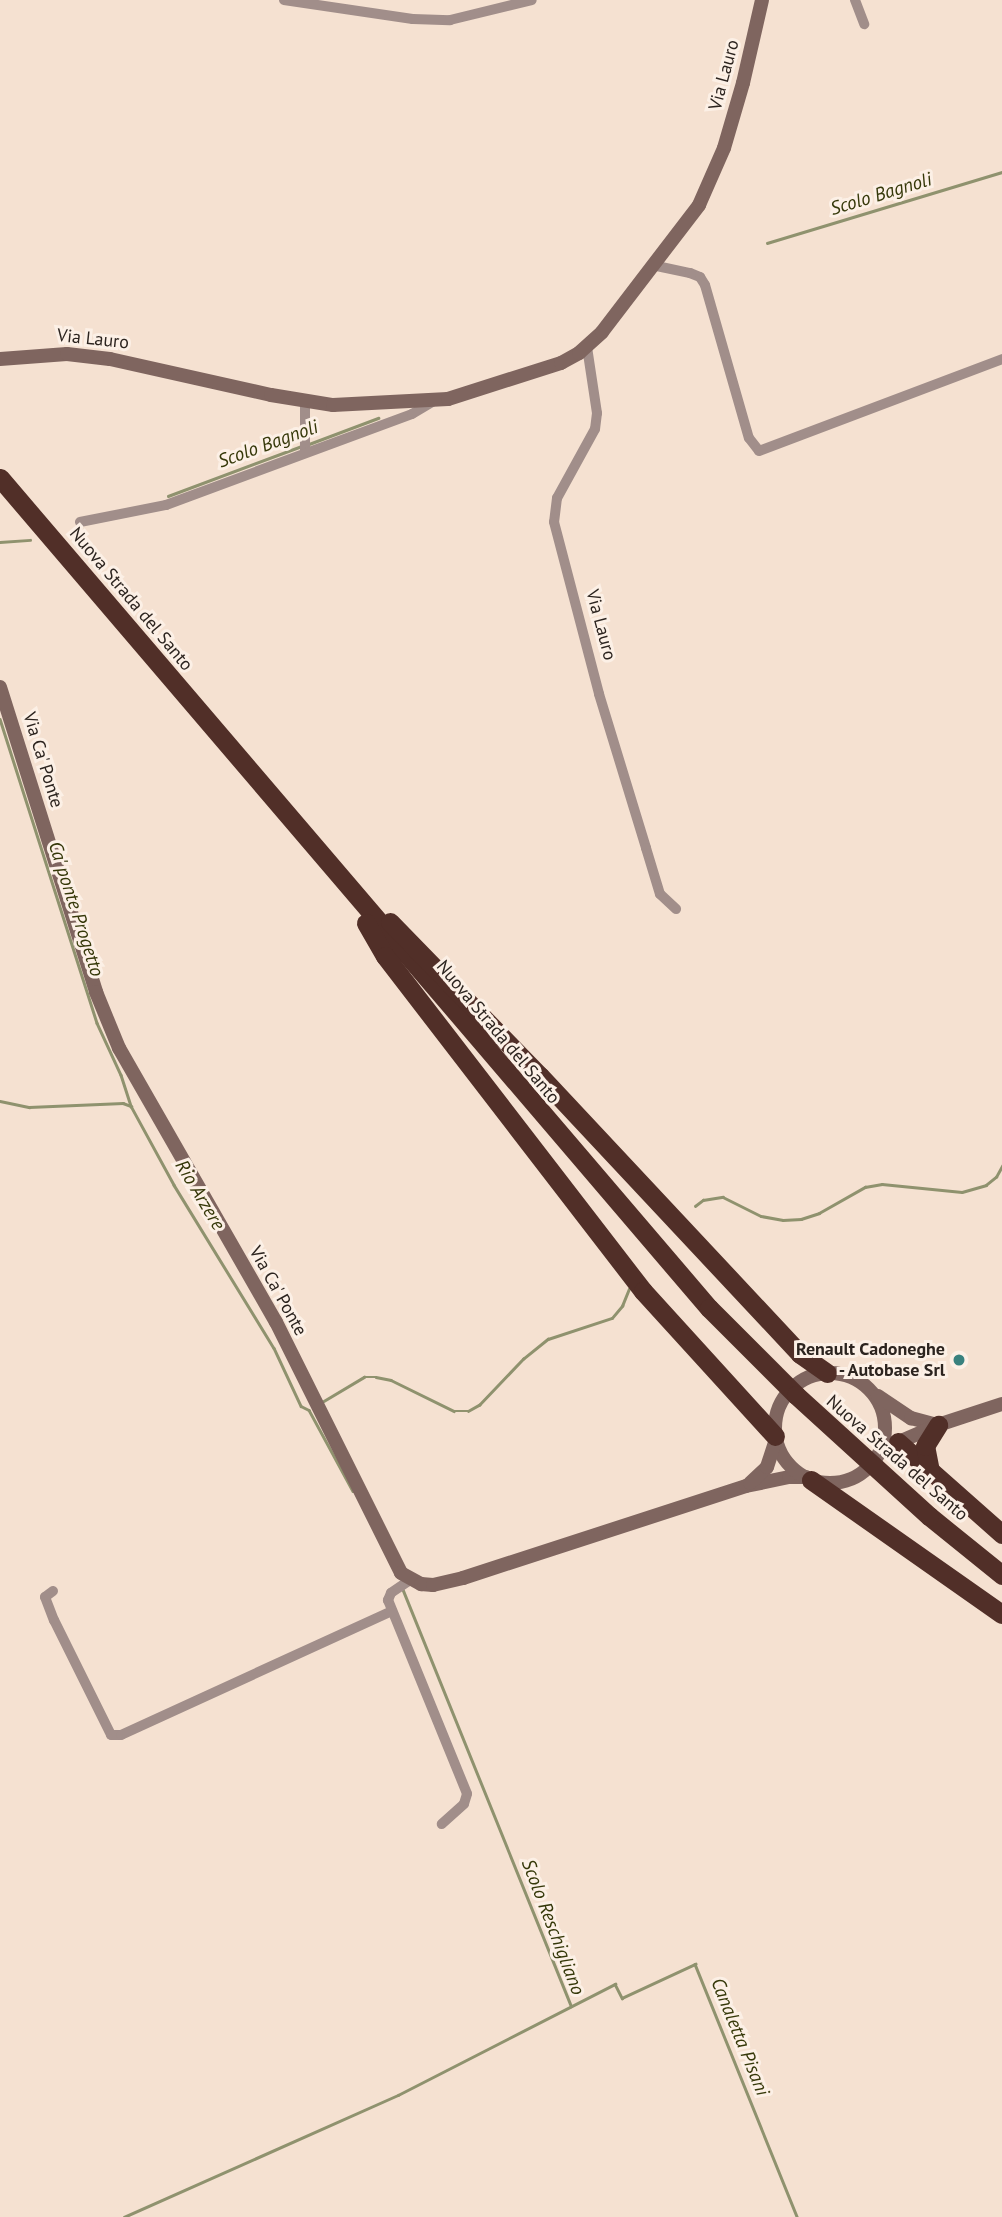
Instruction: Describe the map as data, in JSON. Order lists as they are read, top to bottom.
{
  "streets": {
    "highway": ["Nuova Strada del Santo"],
    "street": ["Via Lauro", "Via Ca' Ponte"]
  },
  "water": [
    "Scolo Bagnoli",
    "Ca' ponte Progetto",
    "Rio Arzere",
    "Scolo Reschigliano",
    "Canaletta Pisani"
  ],
  "places": ["Renault Cadoneghe - Autobase Srl"]
}
